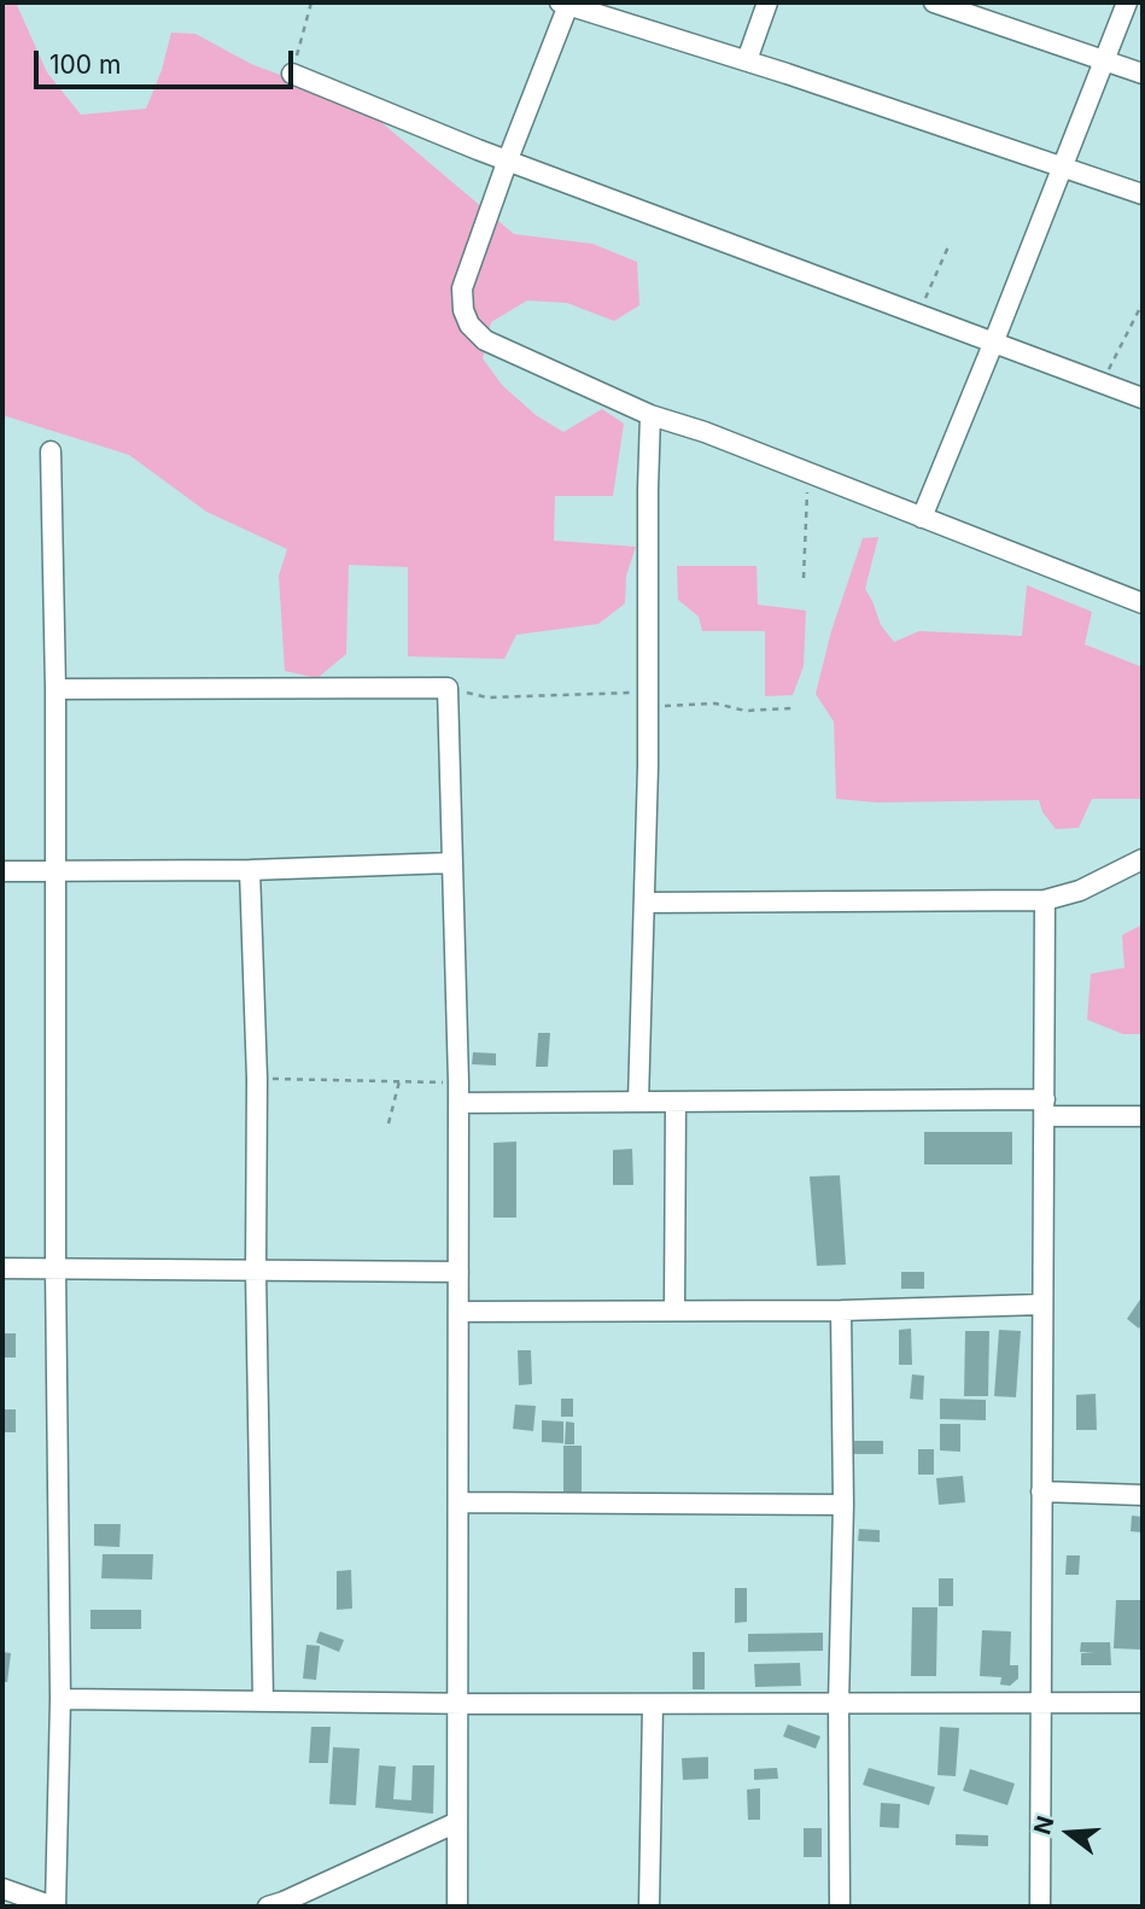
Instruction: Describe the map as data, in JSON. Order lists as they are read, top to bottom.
{
  "scale_bar": "100 m",
  "north": "left"
}
